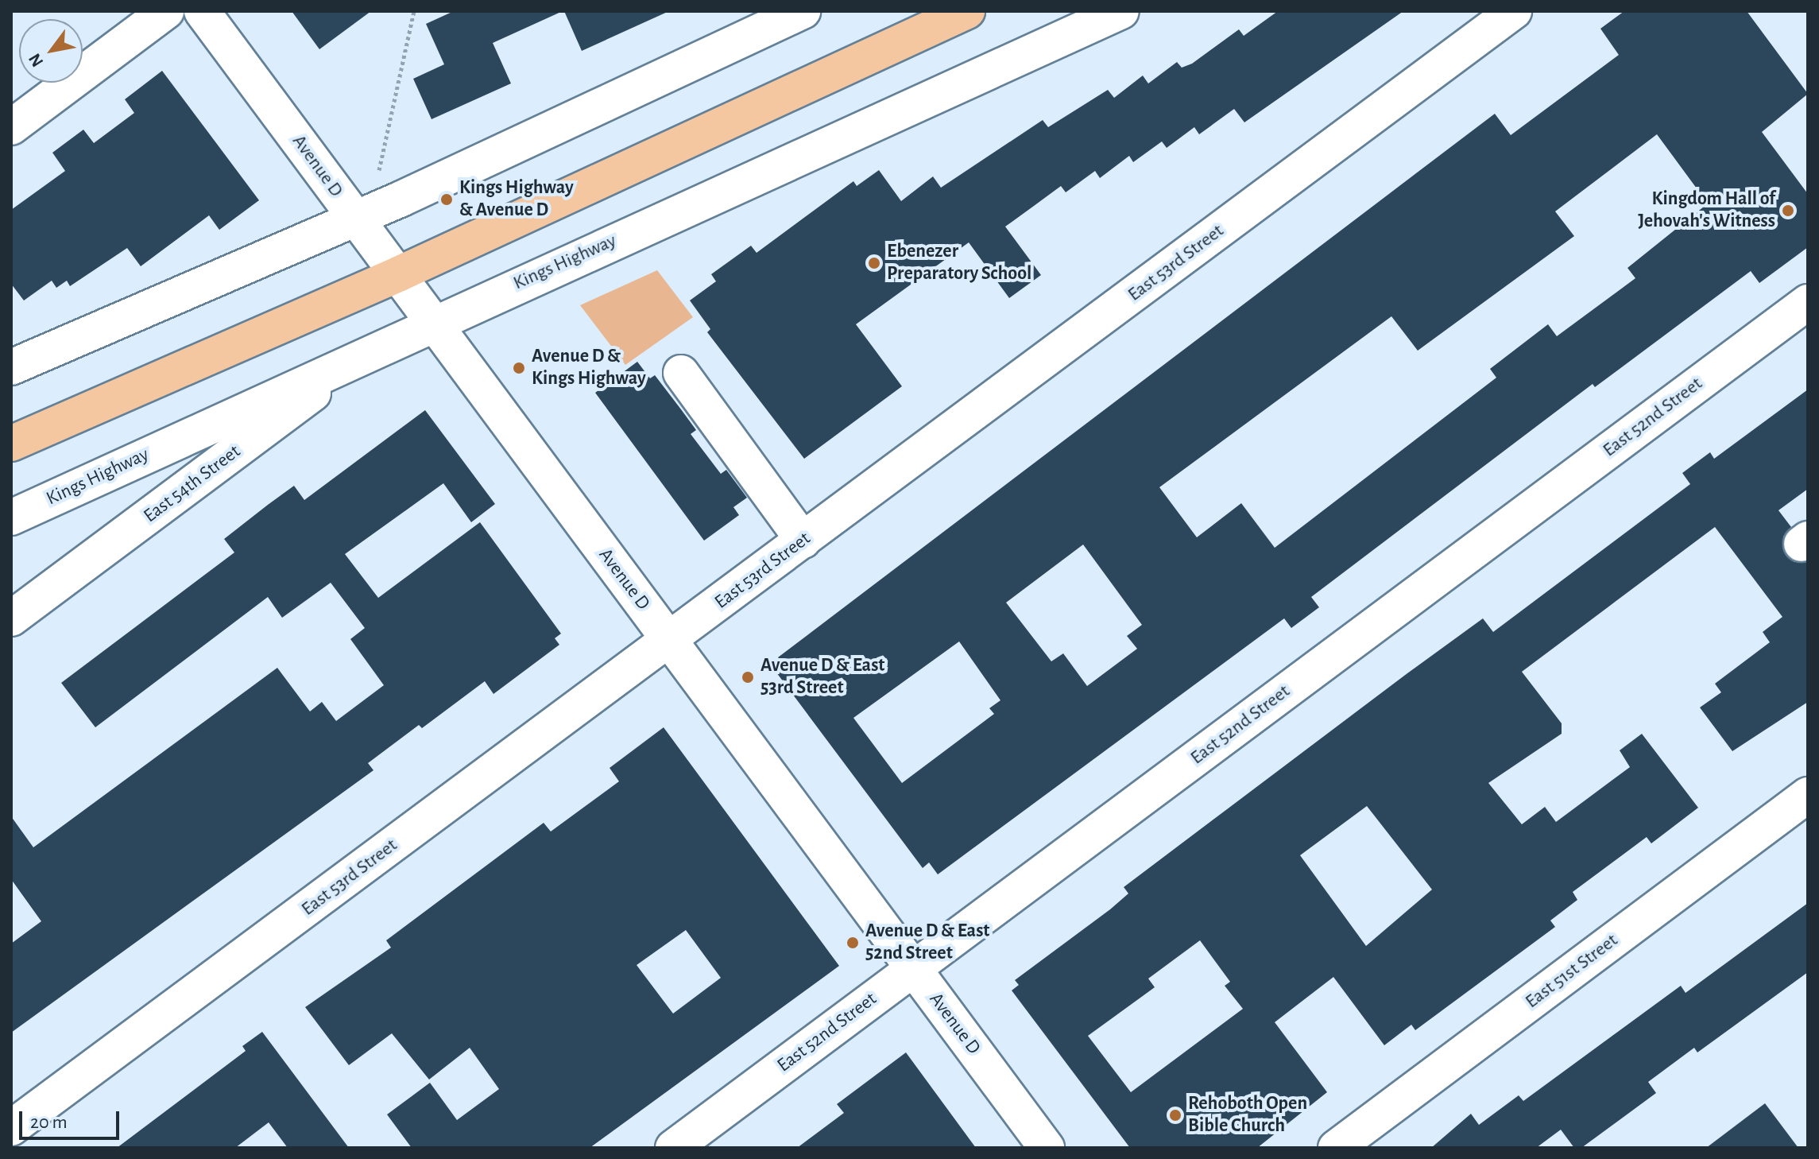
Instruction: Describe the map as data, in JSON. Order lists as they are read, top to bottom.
{
  "streets": {
    "street": [
      "Avenue D",
      "Kings Highway",
      "East 53rd Street",
      "East 52nd Street",
      "East 54th Street",
      "East 51st Street"
    ]
  },
  "crossings": [
    ["Avenue D", "Kings Highway"],
    ["Avenue D", "East 53rd Street"],
    ["Avenue D", "East 52nd Street"],
    ["Kings Highway", "East 54th Street"]
  ],
  "places": [
    "Kings Highway & Avenue D",
    "Kingdom Hall of Jehovah's Witness",
    "Ebenezer Preparatory School",
    "Avenue D & Kings Highway",
    "Avenue D & East 53rd Street",
    "Avenue D & East 52nd Street",
    "Rehoboth Open Bible Church"
  ],
  "scale_bar": "20 m",
  "north": "bottom left"
}
